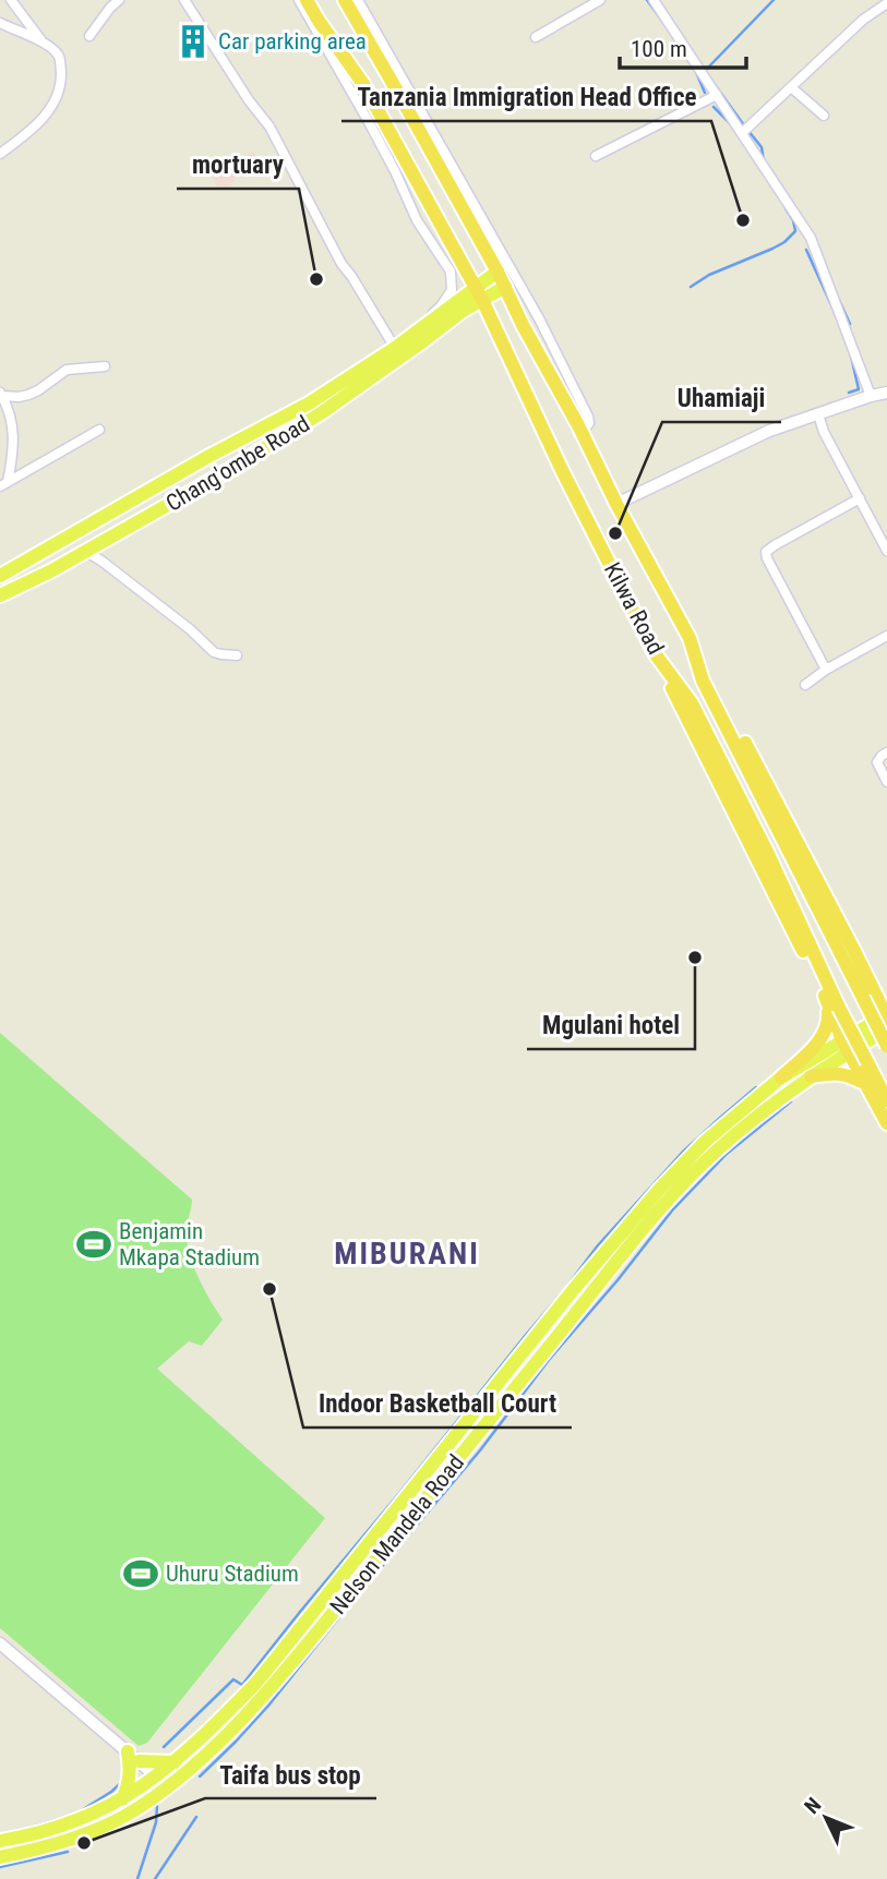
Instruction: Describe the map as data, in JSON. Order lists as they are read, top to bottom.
{
  "streets": {
    "highway": ["Kilwa Road"],
    "main road": ["Chang'ombe Road", "Nelson Mandela Road"]
  },
  "crossings": [
    ["Chang'ombe Road", "Kilwa Road"]
  ],
  "districts": ["MIBURANI"],
  "places": {
    "building": ["Car parking area"],
    "other": [
      "Tanzania Immigration Head Office",
      "mortuary",
      "Uhamiaji",
      "Mgulani hotel",
      "Indoor Basketball Court",
      "Taifa bus stop"
    ],
    "sports": ["Benjamin Mkapa Stadium", "Uhuru Stadium"]
  },
  "scale_bar": "100 m",
  "north": "top left"
}
